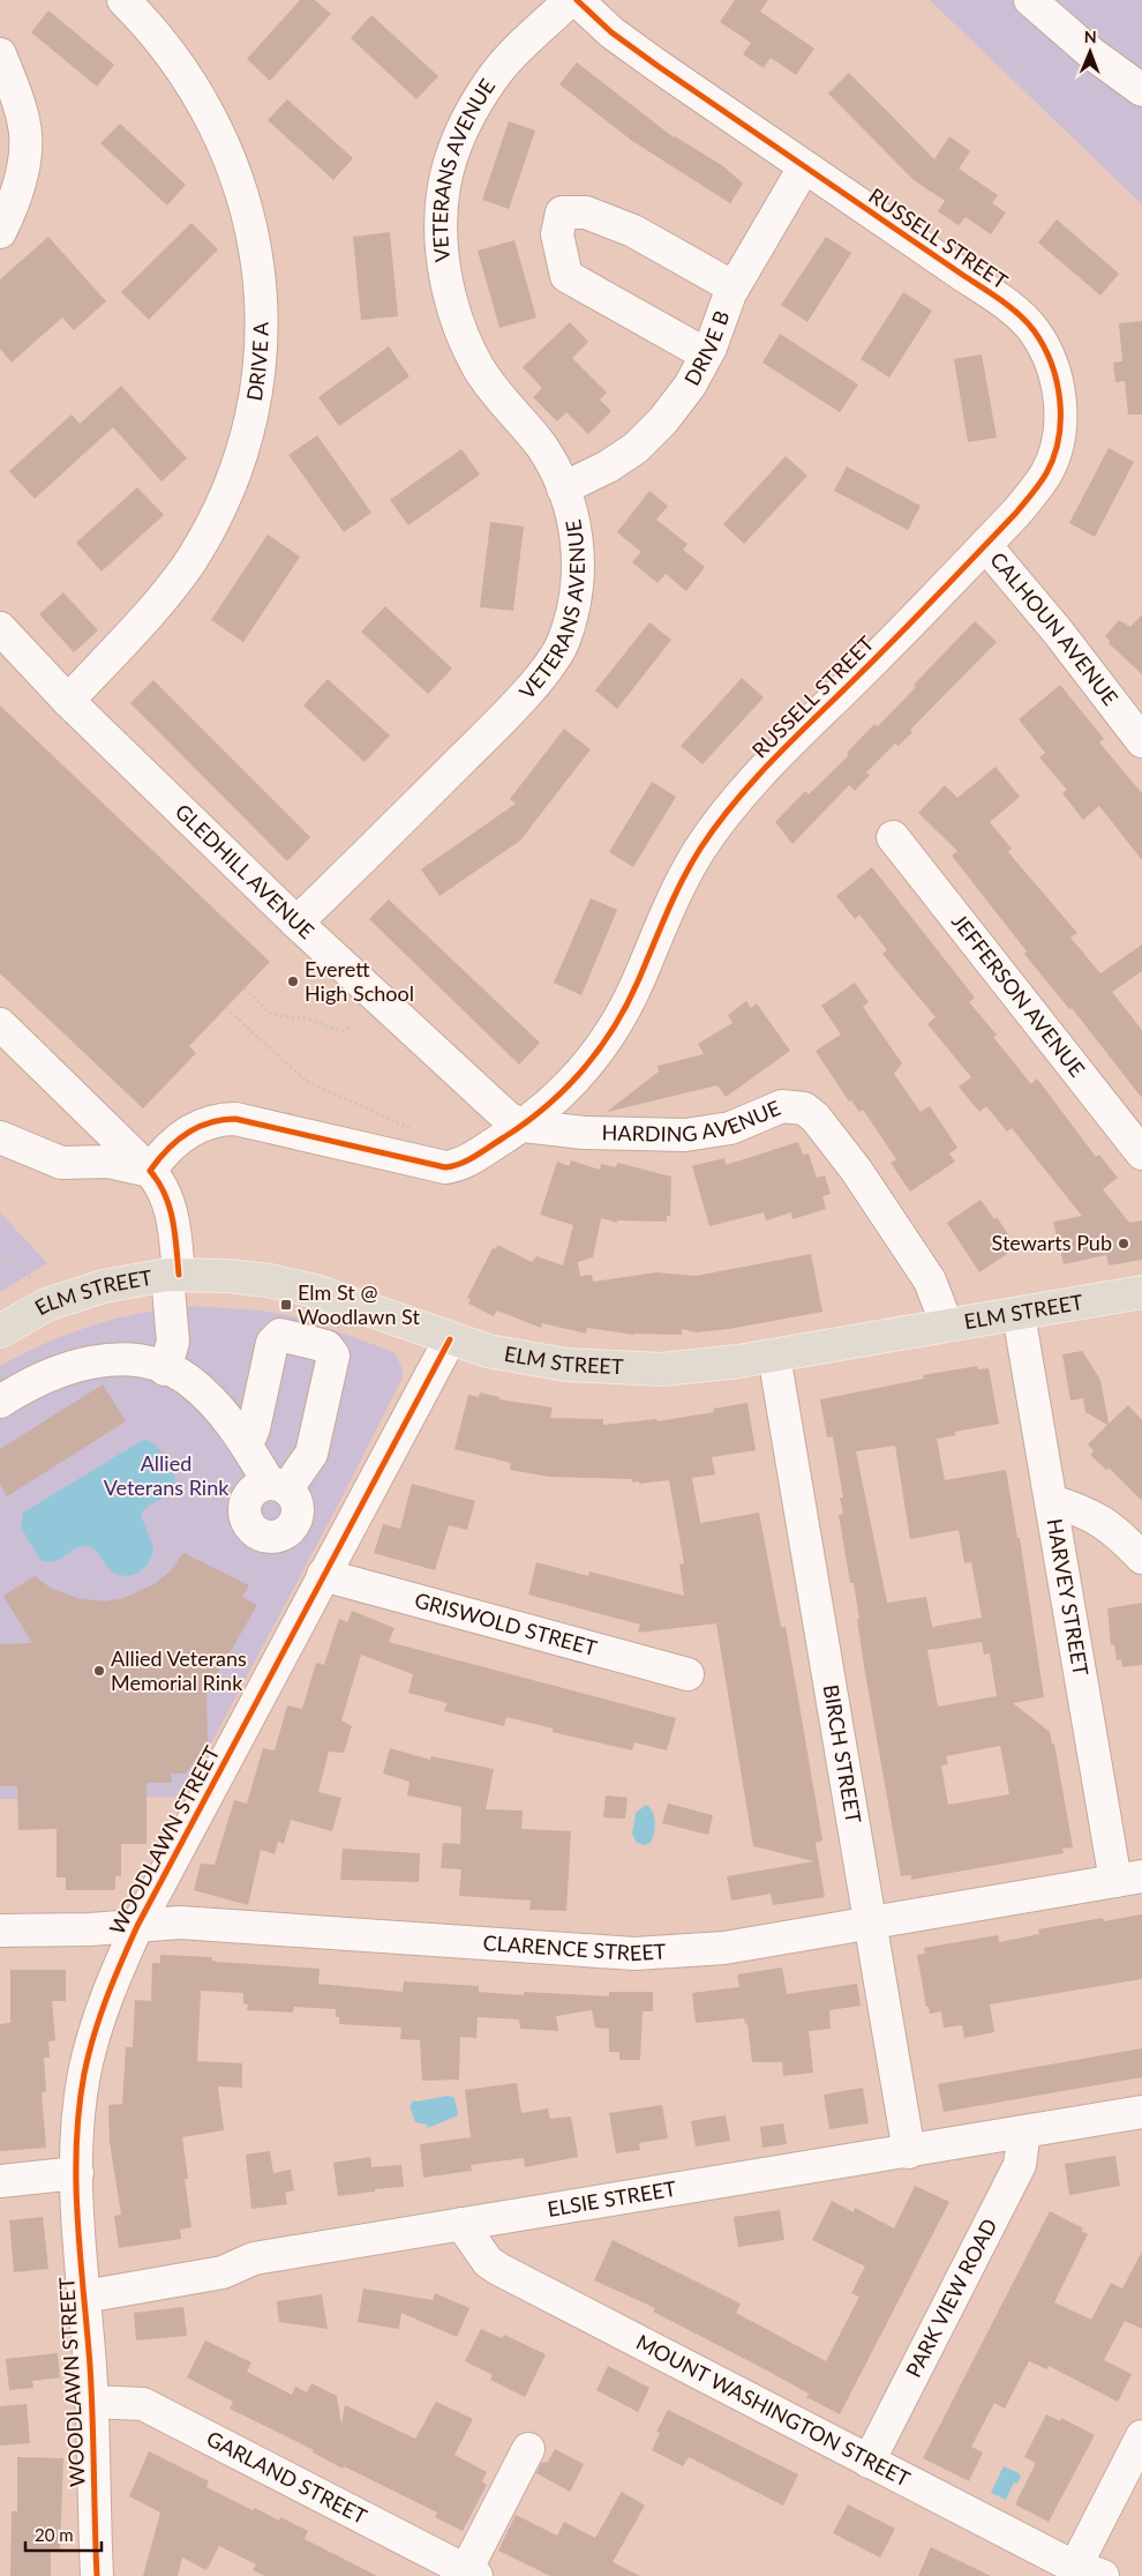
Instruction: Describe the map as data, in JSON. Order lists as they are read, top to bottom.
{
  "streets": {
    "main road": ["ELM STREET"],
    "street": [
      "VETERANS AVENUE",
      "RUSSELL STREET",
      "DRIVE B",
      "DRIVE A",
      "CALHOUN AVENUE",
      "GLEDHILL AVENUE",
      "JEFFERSON AVENUE",
      "HARDING AVENUE",
      "HARVEY STREET",
      "GRISWOLD STREET",
      "BIRCH STREET",
      "WOODLAWN STREET",
      "CLARENCE STREET",
      "ELSIE STREET",
      "PARK VIEW ROAD",
      "MOUNT WASHINGTON STREET",
      "GARLAND STREET"
    ]
  },
  "crossings": [
    ["VETERANS AVENUE", "DRIVE B"],
    ["VETERANS AVENUE", "GLEDHILL AVENUE"],
    ["RUSSELL STREET", "DRIVE B"],
    ["RUSSELL STREET", "CALHOUN AVENUE"],
    ["RUSSELL STREET", "GLEDHILL AVENUE"],
    ["RUSSELL STREET", "HARDING AVENUE"],
    ["DRIVE A", "GLEDHILL AVENUE"],
    ["GLEDHILL AVENUE", "HARDING AVENUE"],
    ["HARDING AVENUE", "ELM STREET"],
    ["ELM STREET", "HARVEY STREET"],
    ["ELM STREET", "BIRCH STREET"],
    ["ELM STREET", "WOODLAWN STREET"],
    ["HARVEY STREET", "CLARENCE STREET"],
    ["GRISWOLD STREET", "WOODLAWN STREET"],
    ["BIRCH STREET", "CLARENCE STREET"],
    ["BIRCH STREET", "ELSIE STREET"],
    ["WOODLAWN STREET", "CLARENCE STREET"],
    ["WOODLAWN STREET", "ELSIE STREET"],
    ["WOODLAWN STREET", "GARLAND STREET"],
    ["ELSIE STREET", "PARK VIEW ROAD"],
    ["ELSIE STREET", "MOUNT WASHINGTON STREET"],
    ["PARK VIEW ROAD", "MOUNT WASHINGTON STREET"]
  ],
  "parks": ["Allied Veterans Rink"],
  "places": {
    "other": ["Everett High School", "Stewarts Pub", "Allied Veterans Memorial Rink"],
    "transit": ["Elm St @ Woodlawn St"]
  },
  "scale_bar": "20 m",
  "north": "top"
}
